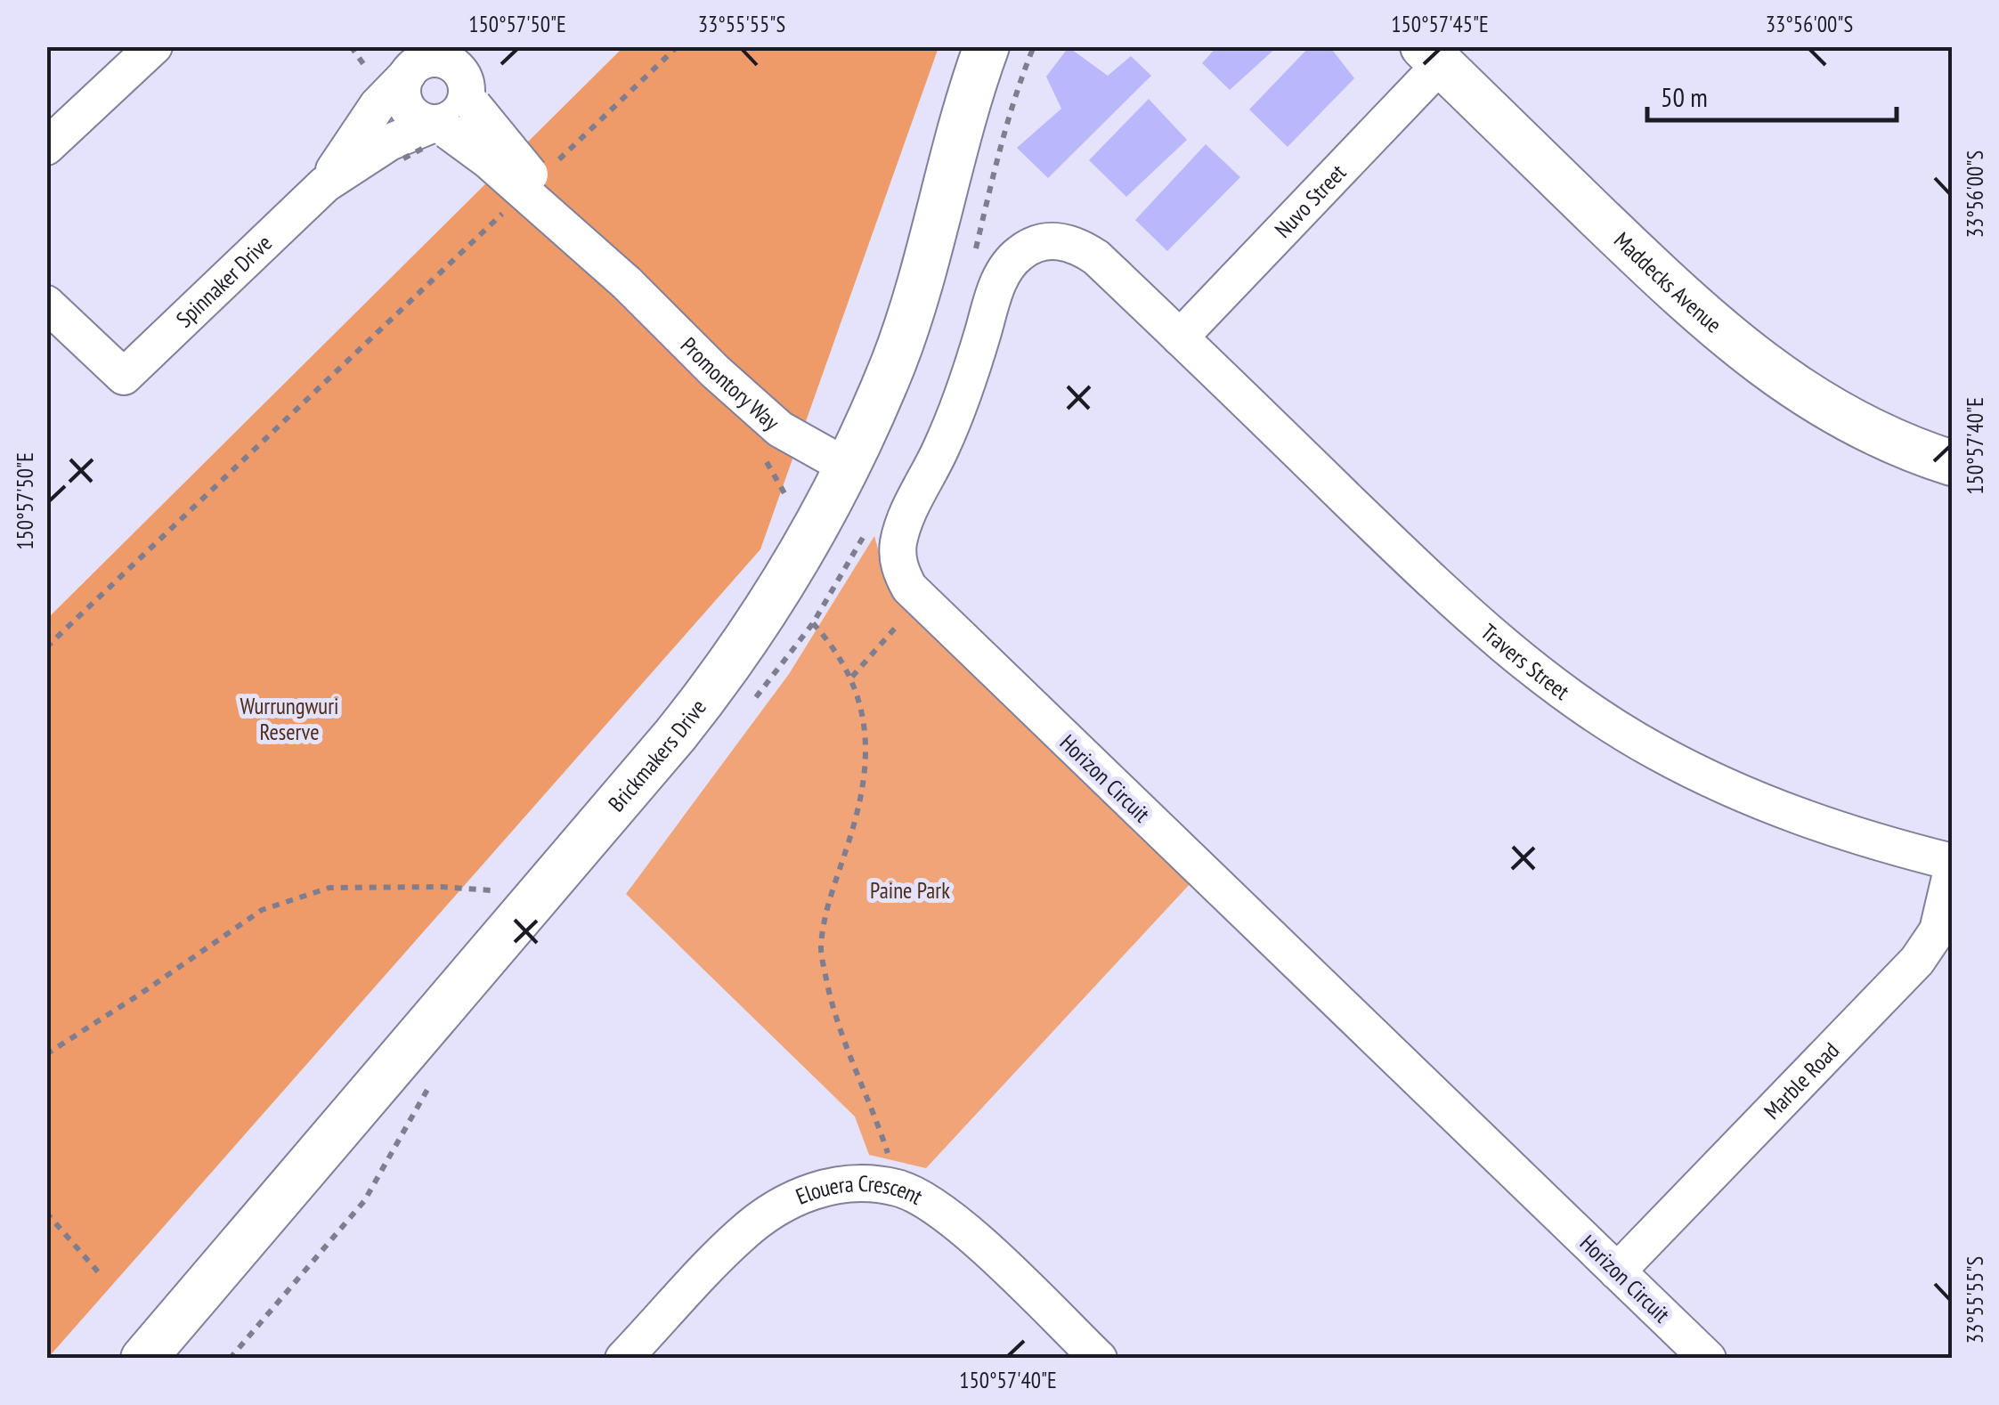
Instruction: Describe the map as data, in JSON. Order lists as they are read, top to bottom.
{
  "streets": {
    "street": [
      "Nuvo Street",
      "Spinnaker Drive",
      "Maddecks Avenue",
      "Promontory Way",
      "Travers Street",
      "Brickmakers Drive",
      "Horizon Circuit",
      "Marble Road",
      "Elouera Crescent"
    ]
  },
  "crossings": [
    ["Nuvo Street", "Maddecks Avenue"],
    ["Nuvo Street", "Travers Street"],
    ["Nuvo Street", "Horizon Circuit"],
    ["Spinnaker Drive", "Promontory Way"],
    ["Promontory Way", "Brickmakers Drive"],
    ["Travers Street", "Horizon Circuit"],
    ["Horizon Circuit", "Marble Road"]
  ],
  "parks": ["Wurrungwuri Reserve", "Paine Park"],
  "scale_bar": "50 m",
  "coordinates": [
    "150°57'50\"E",
    "33°55'55\"S",
    "150°57'45\"E",
    "33°56'00\"S",
    "150°57'40\"E"
  ]
}
